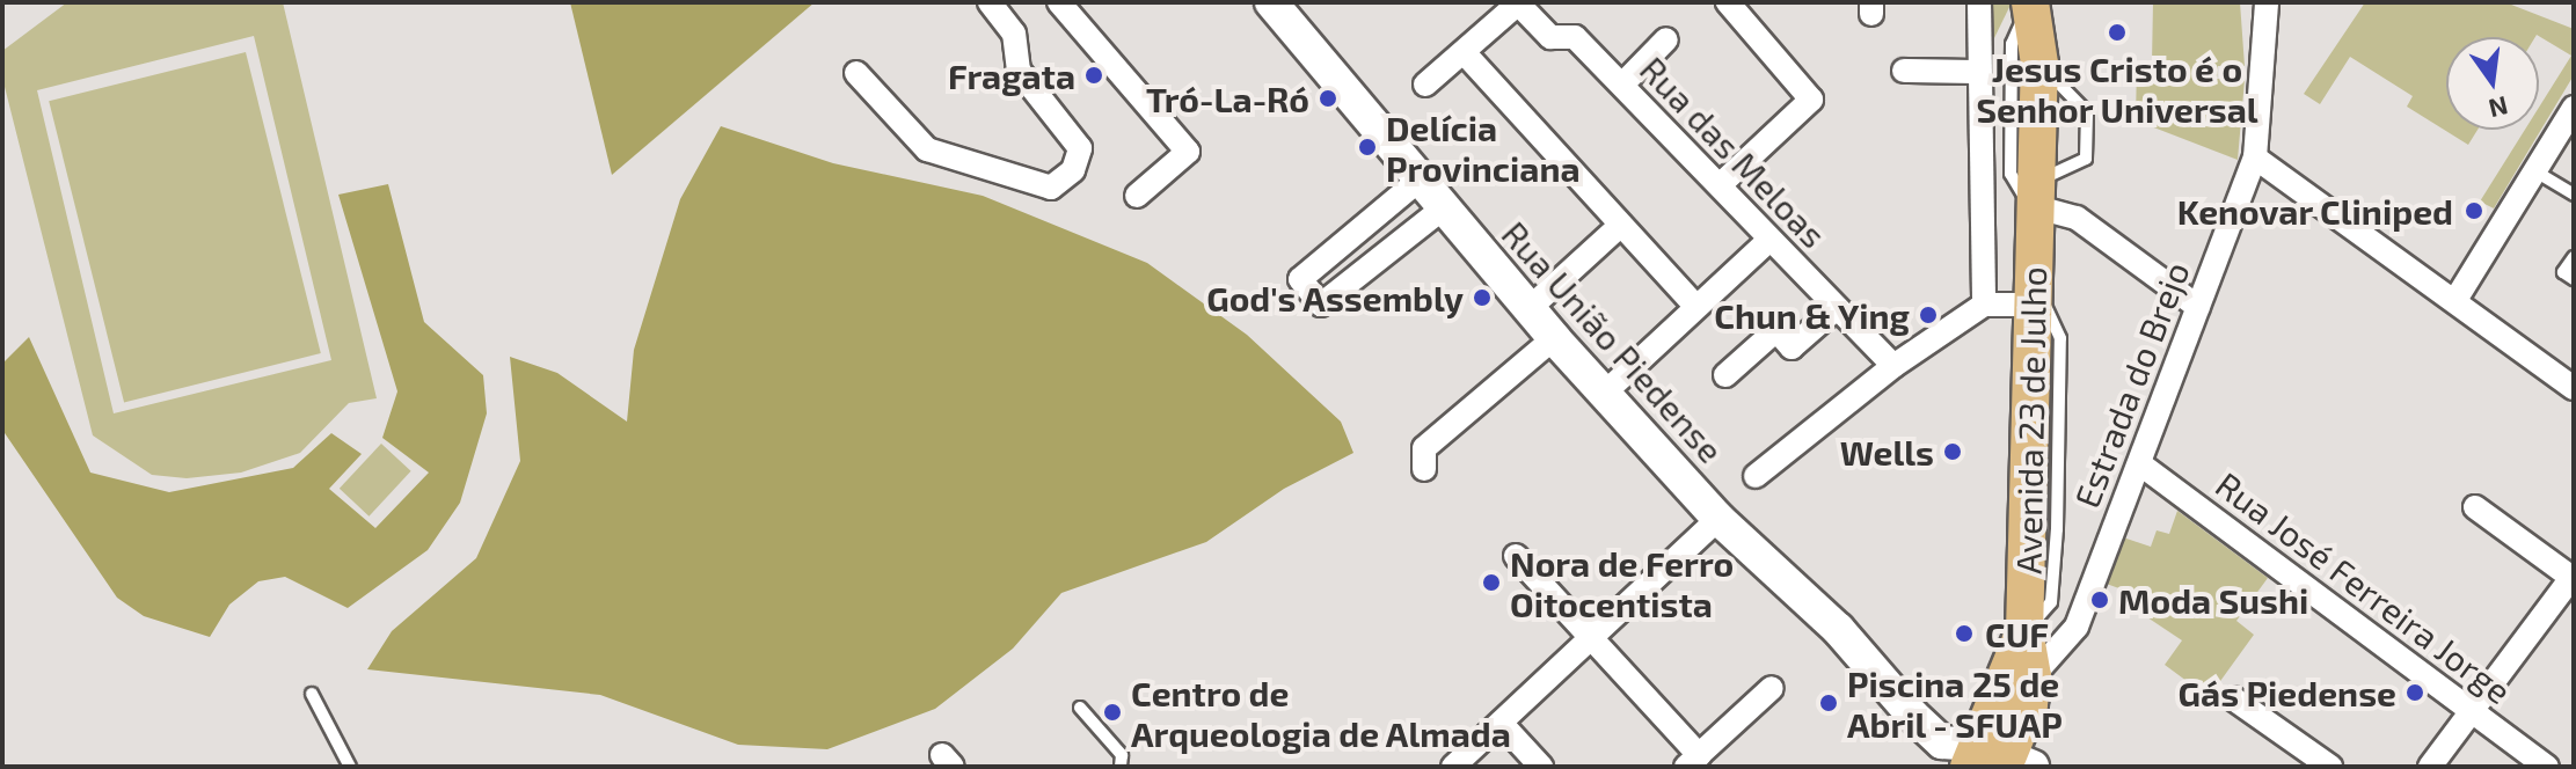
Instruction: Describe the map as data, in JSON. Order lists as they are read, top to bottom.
{
  "streets": {
    "main road": ["Avenida 23 de Julho"],
    "street": [
      "Rua das Meloas",
      "Rua União Piedense",
      "Estrada do Brejo",
      "Rua José Ferreira Jorge"
    ]
  },
  "crossings": [
    ["Rua União Piedense", "Avenida 23 de Julho"],
    ["Estrada do Brejo", "Avenida 23 de Julho"],
    ["Estrada do Brejo", "Rua José Ferreira Jorge"]
  ],
  "places": [
    "Jesus Cristo é o Senhor Universal",
    "Fragata",
    "Tró-La-Ró",
    "Delícia Provinciana",
    "Kenovar Cliniped",
    "God's Assembly",
    "Chun & Ying",
    "Wells",
    "Nora de Ferro Oitocentista",
    "Moda Sushi",
    "CUF",
    "Gás Piedense",
    "Piscina 25 de Abril - SFUAP",
    "Centro de Arqueologia de Almada"
  ],
  "north": "bottom"
}
